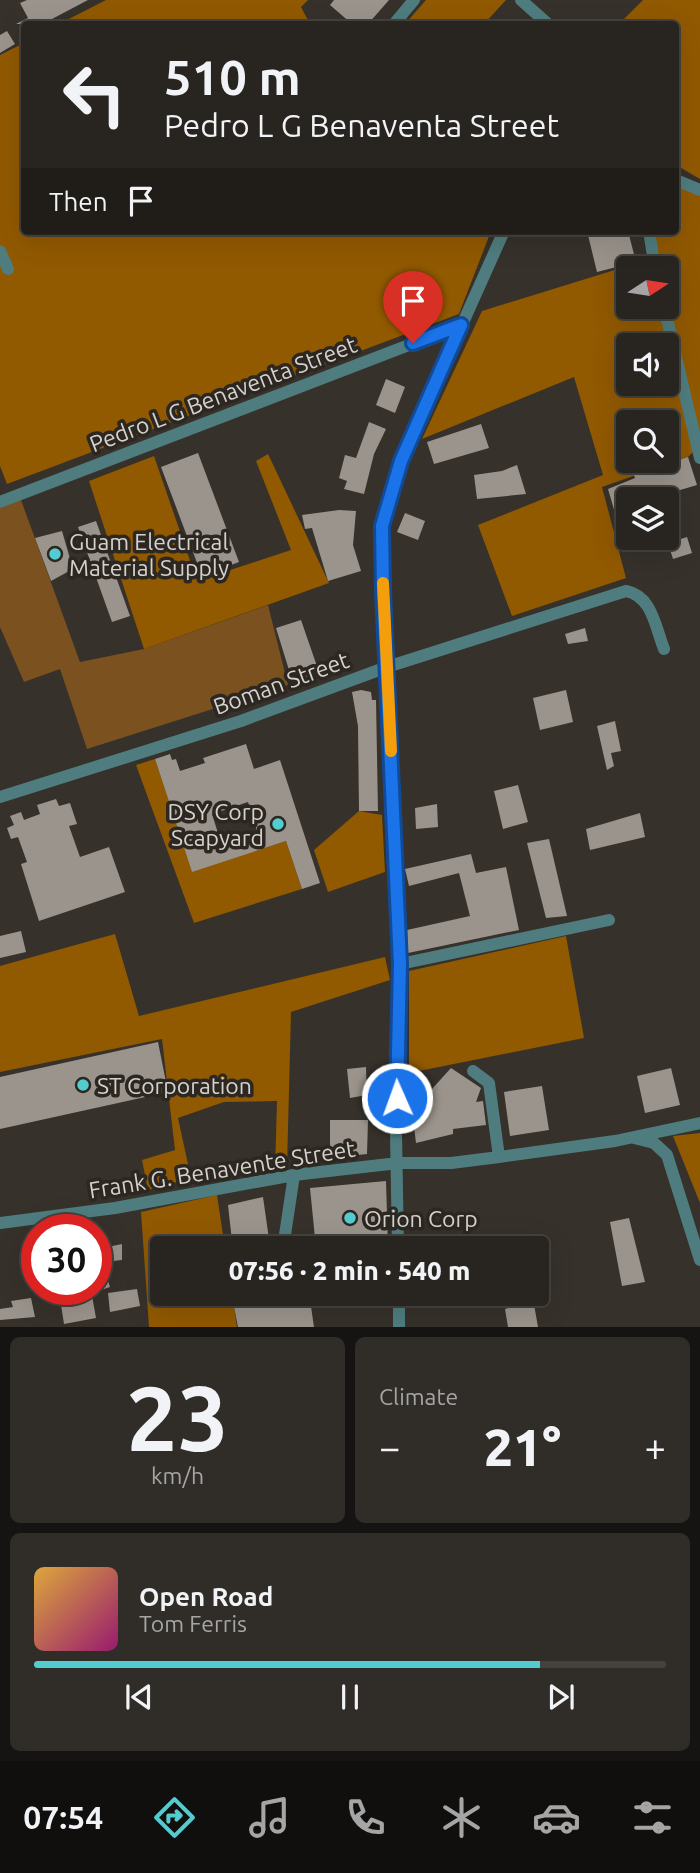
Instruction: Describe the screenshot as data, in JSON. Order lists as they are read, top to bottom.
{
  "streets": {
    "street": ["Pedro L G Benaventa Street", "Boman Street", "Frank G. Benavente Street"]
  },
  "places": [
    "Guam Electrical Material Supply",
    "DSY Corp Scapyard",
    "ST Corporation",
    "Orion Corp"
  ],
  "north": "right",
  "page": {
    "turn": ["510 m", "Pedro L G Benaventa Street"],
    "then": "Then",
    "limit": "30",
    "trip": "07:56 · 2 min · 540 m",
    "tile": [
      ["23", "km/h"],
      "Climate"
    ],
    "heat": ["−", "21°", "+"],
    "song": ["Open Road", "Tom Ferris"],
    "tabs": "07:54"
  }
}
